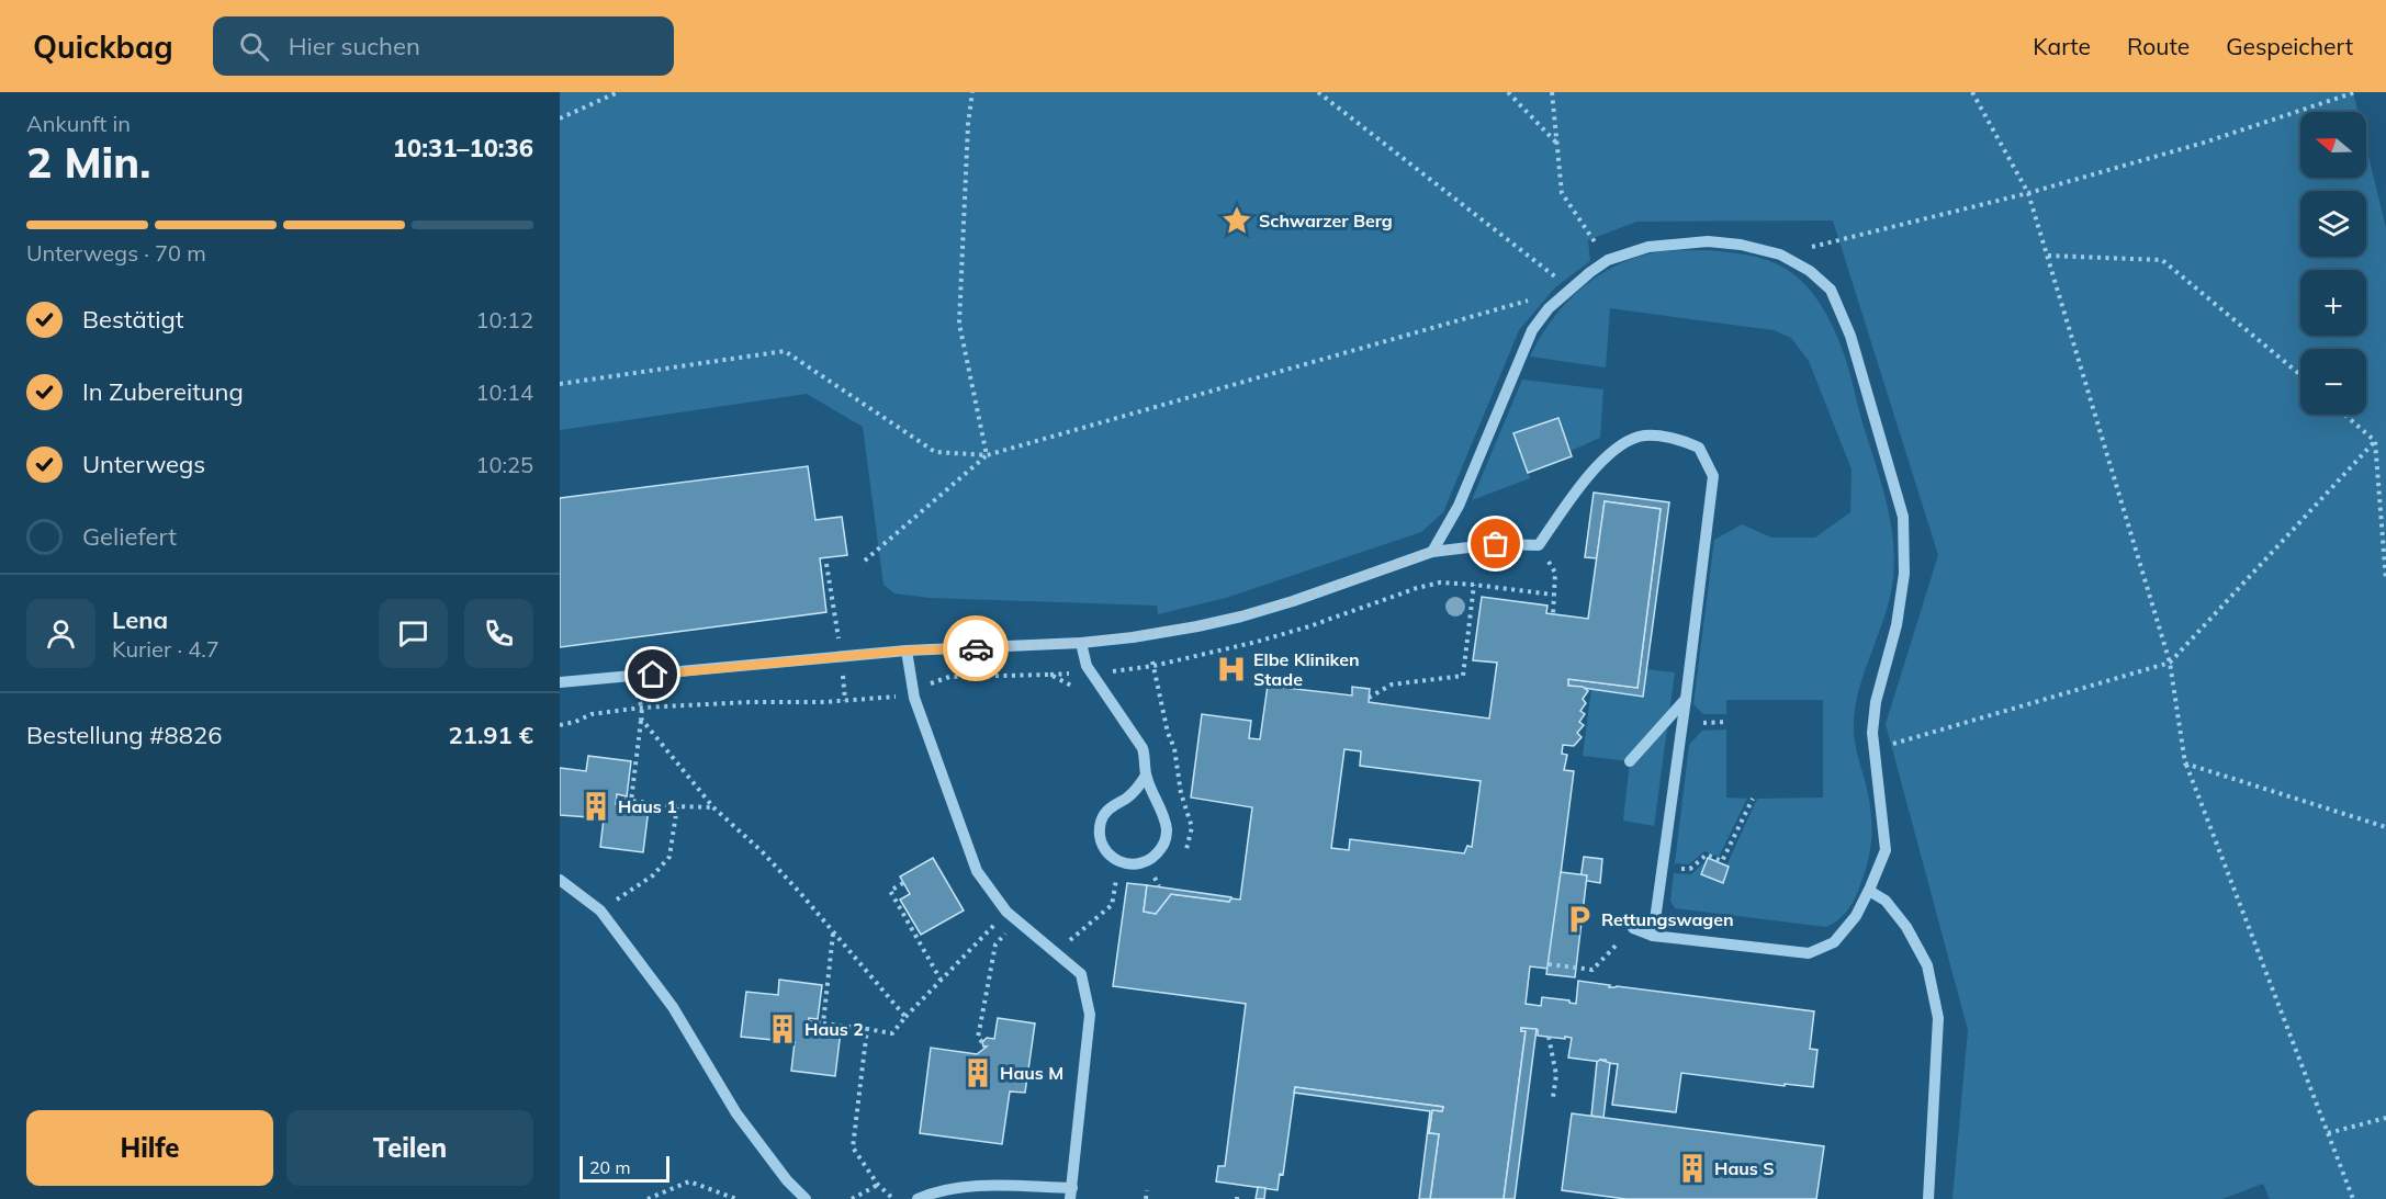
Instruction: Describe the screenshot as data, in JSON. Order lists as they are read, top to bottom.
{
  "places": {
    "place": ["Schwarzer Berg"],
    "hospital": ["Elbe Kliniken Stade"],
    "building": [
      "Haus 1",
      "Haus 2",
      "Haus M",
      "Haus S"
    ],
    "parking": ["Rettungswagen"]
  },
  "scale_bar": "20 m",
  "north": "left",
  "page": {
    "header": "Quickbag",
    "search": "Hier suchen",
    "nav": ["Karte", "Route", "Gespeichert"],
    "heading": ["2 Min.", "Ankunft in", "10:31–10:36"],
    "panel": [
      "Lena",
      "Kurier · 4.7",
      "Bestellung #8826",
      "21.91 €"
    ],
    "map_buttons": ["+", "−"],
    "bar": "Unterwegs · 70 m",
    "list": [
      ["Bestätigt", "10:12"],
      ["In Zubereitung", "10:14"],
      ["Unterwegs", "10:25"],
      "Geliefert"
    ],
    "buttons": ["Hilfe", "Teilen"],
    "scale": "20 m"
  }
}
